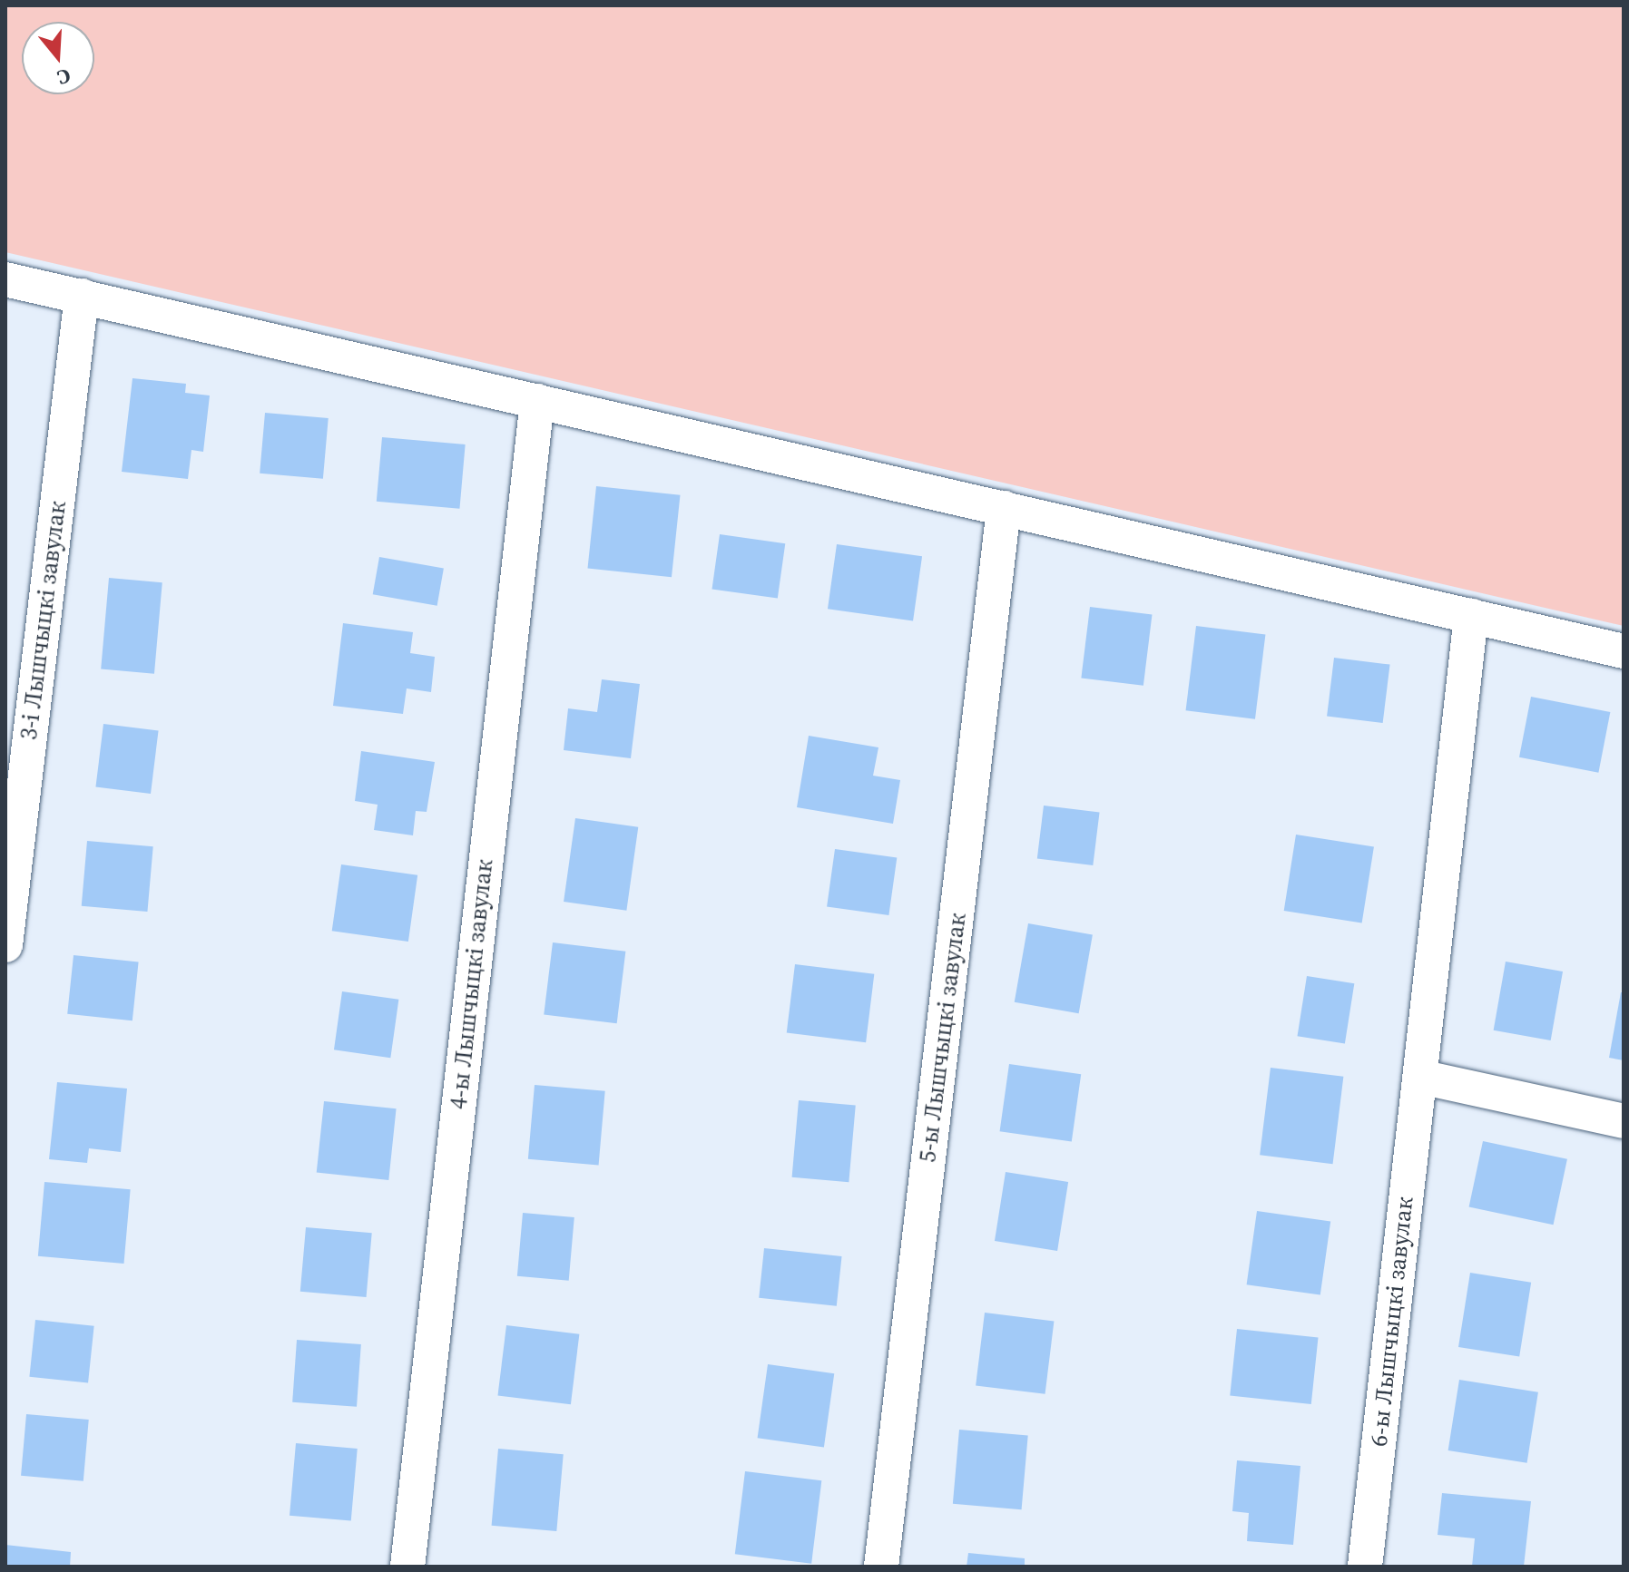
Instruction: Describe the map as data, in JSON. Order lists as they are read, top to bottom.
{
  "streets": {
    "street": [
      "3-і Лышчыцкі завулак",
      "4-ы Лышчыцкі завулак",
      "5-ы Лышчыцкі завулак",
      "6-ы Лышчыцкі завулак"
    ]
  },
  "north": "bottom"
}
